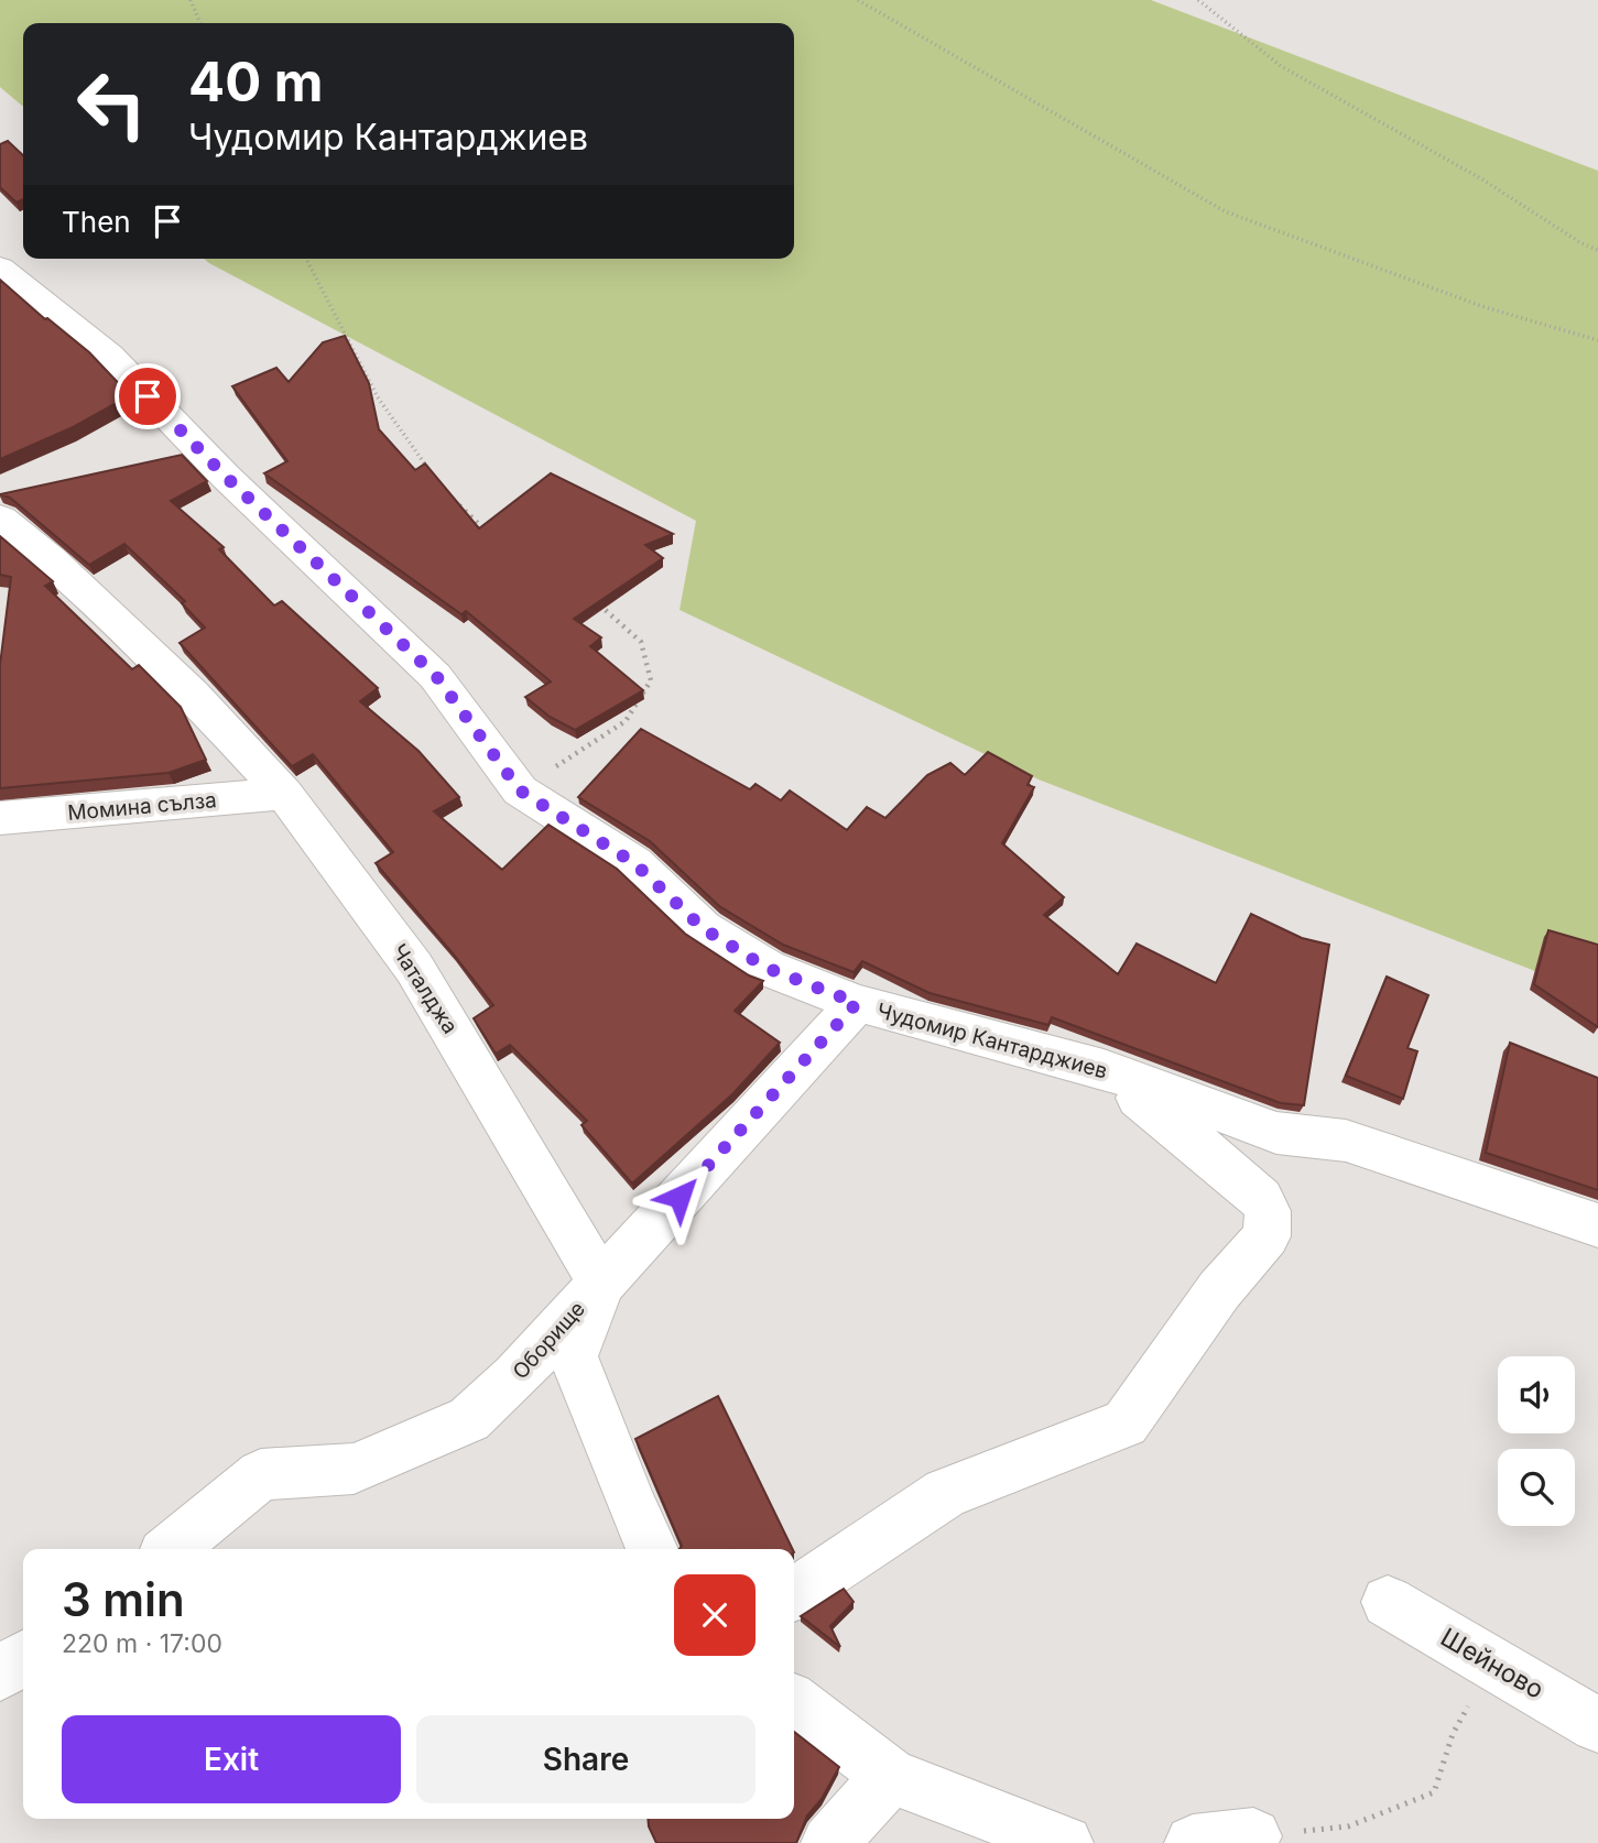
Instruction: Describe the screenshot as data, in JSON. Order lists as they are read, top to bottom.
{
  "streets": {
    "street": [
      "Момина сълза",
      "Чаталджа",
      "Чудомир Кантарджиев",
      "Оборище",
      "Шейново"
    ]
  },
  "crossings": [
    ["Момина сълза", "Чаталджа"],
    ["Чаталджа", "Оборище"],
    ["Чудомир Кантарджиев", "Оборище"]
  ],
  "page": {
    "turn": ["40 m", "Чудомир Кантарджиев"],
    "then": "Then",
    "heading": ["3 min", "220 m · 17:00"],
    "buttons": ["Exit", "Share"]
  }
}
